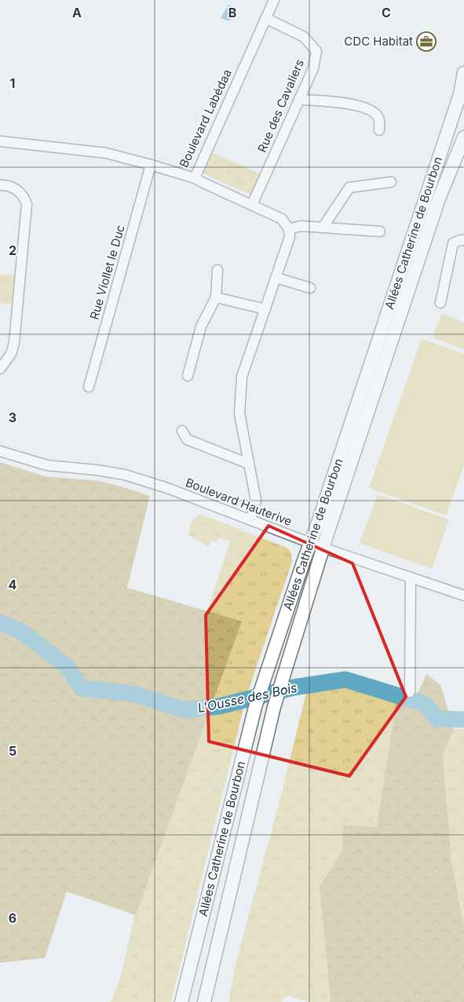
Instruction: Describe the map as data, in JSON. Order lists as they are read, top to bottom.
{
  "streets": {
    "main road": ["Allées Catherine de Bourbon"],
    "street": [
      "Rue des Cavaliers",
      "Boulevard Labédaa",
      "Rue Viollet le Duc",
      "Boulevard Hauterive"
    ]
  },
  "crossings": [
    ["Rue des Cavaliers", "Boulevard Labédaa"],
    ["Boulevard Labédaa", "Rue Viollet le Duc"],
    ["Allées Catherine de Bourbon", "Boulevard Hauterive"]
  ],
  "water": ["L'Ousse des Bois"],
  "places": {
    "office": ["CDC Habitat"]
  },
  "grid": {
    "columns": ["A", "B", "C"],
    "rows": [
      "1",
      "2",
      "3",
      "4",
      "5",
      "6"
    ]
  }
}
